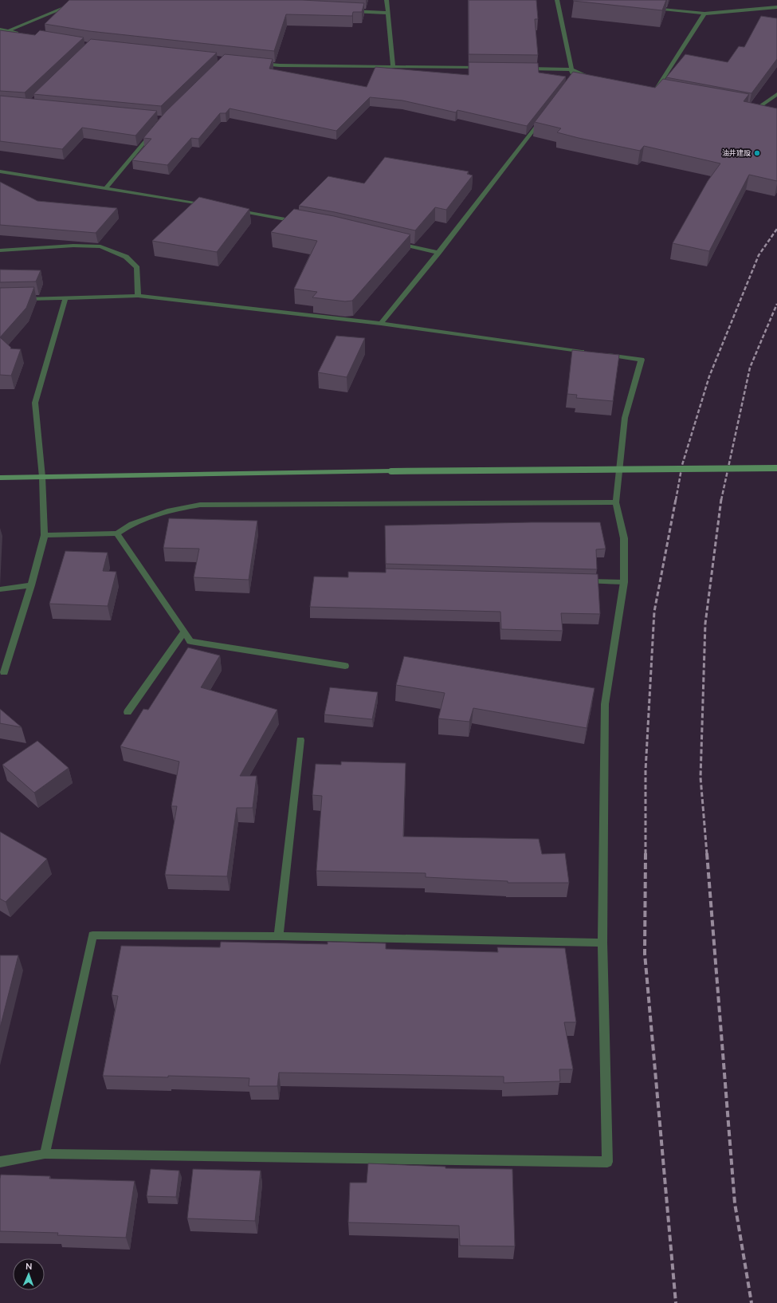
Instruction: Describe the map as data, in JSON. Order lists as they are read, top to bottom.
{
  "places": ["油井建設"],
  "north": "top"
}
